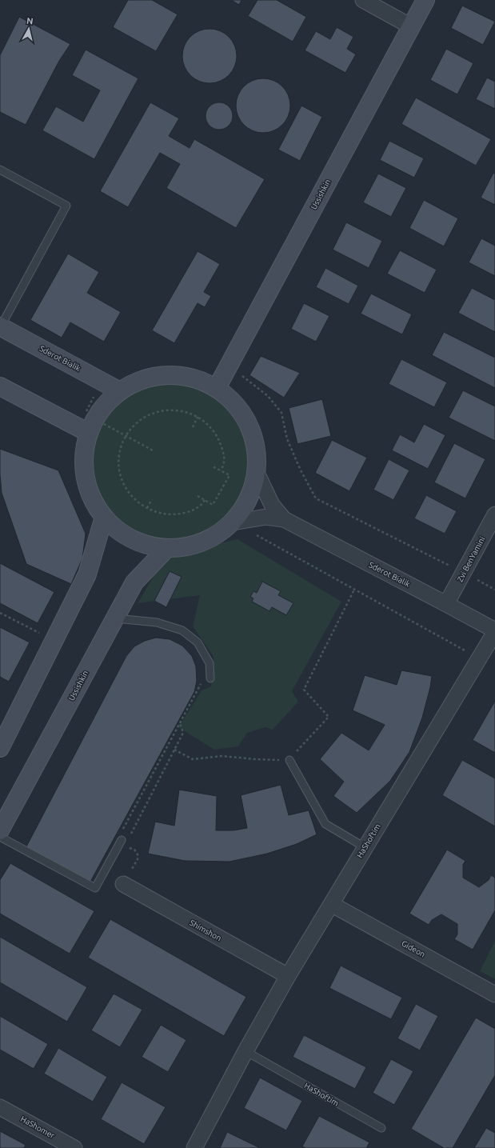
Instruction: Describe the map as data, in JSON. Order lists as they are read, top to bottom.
{
  "streets": {
    "street": [
      "Ussishkin",
      "Sderot Bialik",
      "Zvi BenYamini",
      "HaShoftim",
      "Shimshon",
      "Gideon",
      "HaShomer"
    ]
  },
  "crossings": [
    ["Sderot Bialik", "Zvi BenYamini"],
    ["Sderot Bialik", "HaShoftim"],
    ["HaShoftim", "Shimshon"],
    ["HaShoftim", "Gideon"]
  ],
  "north": "top"
}
